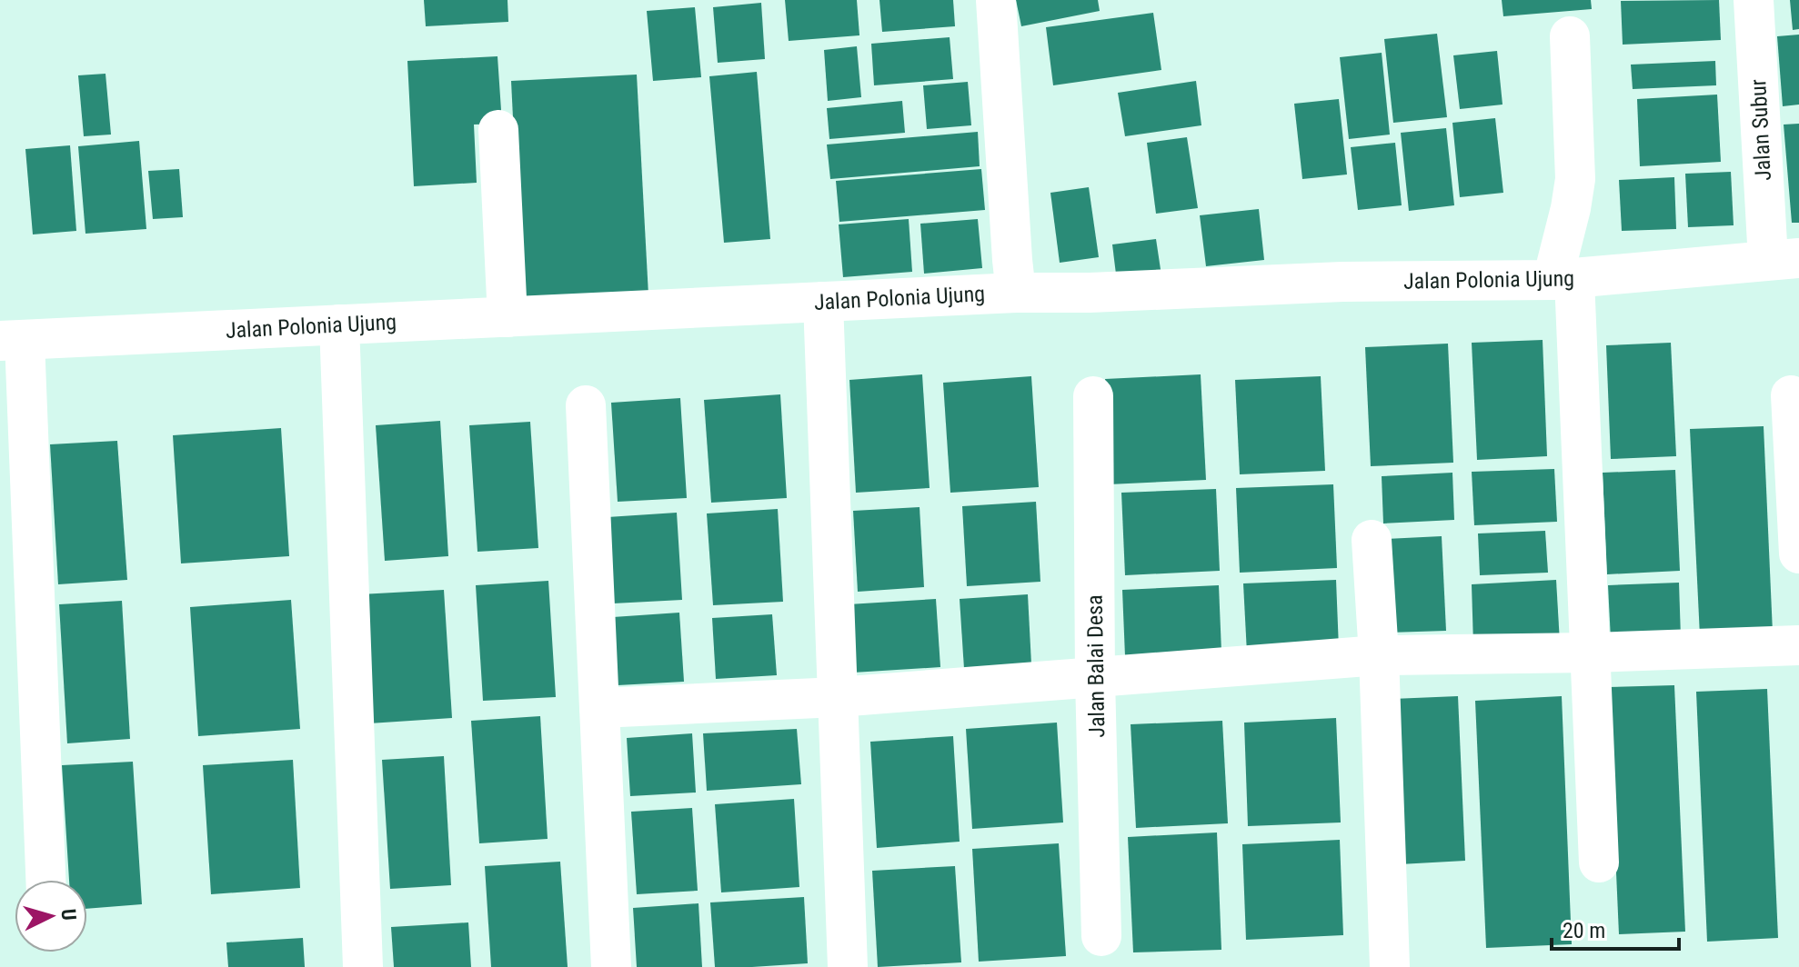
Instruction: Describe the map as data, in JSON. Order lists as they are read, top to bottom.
{
  "streets": {
    "street": ["Jalan Subur", "Jalan Polonia Ujung", "Jalan Balai Desa"]
  },
  "crossings": [
    ["Jalan Subur", "Jalan Polonia Ujung"]
  ],
  "scale_bar": "20 m",
  "north": "right"
}
